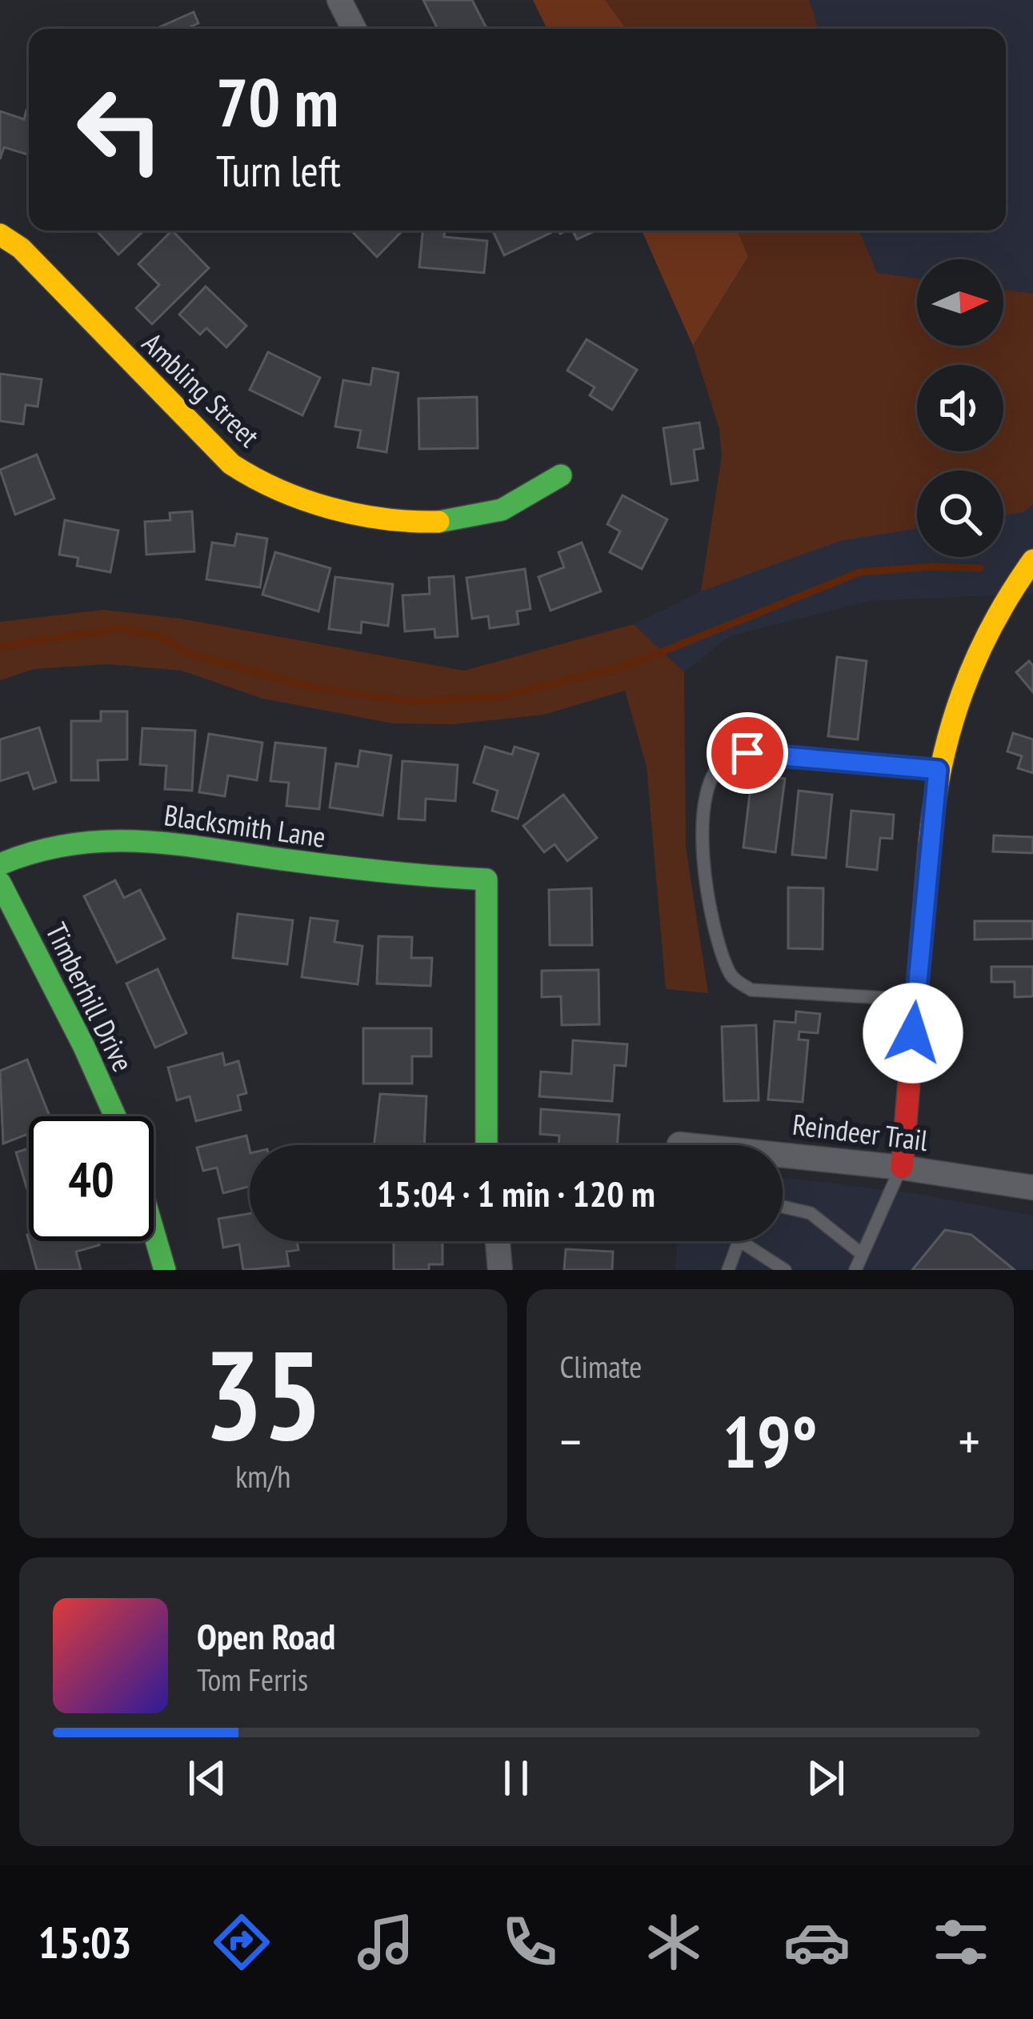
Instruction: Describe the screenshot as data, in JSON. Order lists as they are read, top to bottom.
{
  "streets": {
    "street": [
      "Ambling Street",
      "Blacksmith Lane",
      "Timberhill Drive",
      "Reindeer Trail"
    ]
  },
  "north": "right",
  "page": {
    "turn": ["70 m", "Turn left"],
    "limit": "40",
    "trip": "15:04 · 1 min · 120 m",
    "tile": [
      ["35", "km/h"],
      "Climate"
    ],
    "heat": ["−", "19°", "+"],
    "song": ["Open Road", "Tom Ferris"],
    "tabs": "15:03"
  }
}
